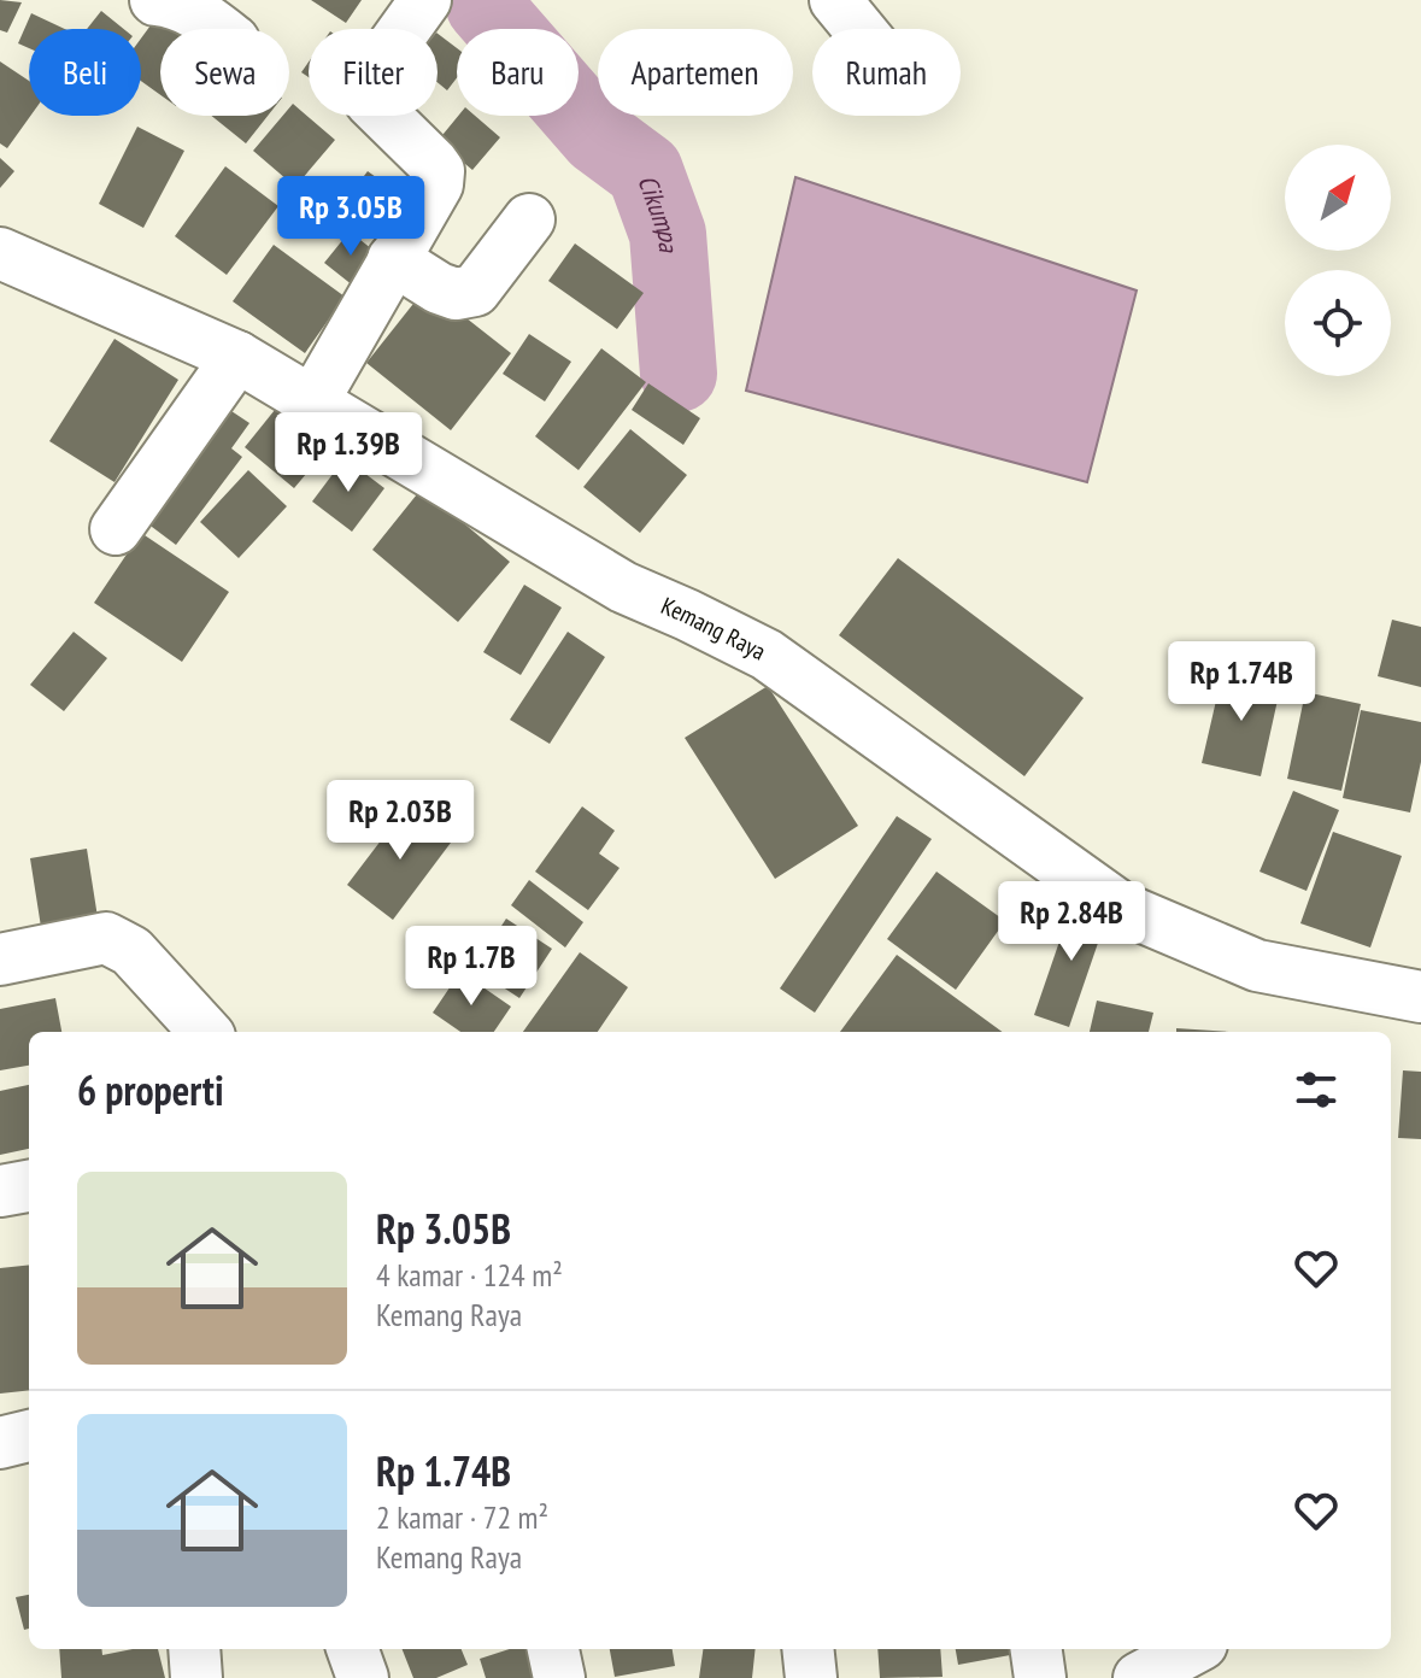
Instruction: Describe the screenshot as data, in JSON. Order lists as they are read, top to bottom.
{
  "streets": {
    "street": ["Kemang Raya"]
  },
  "water": ["Cikumpa"],
  "north": "top right",
  "page": {
    "chip": [
      "Beli",
      "Sewa",
      "Filter",
      "Baru",
      "Apartemen",
      "Rumah"
    ],
    "price": [
      "Rp 3.05B",
      "Rp 1.39B",
      "Rp 1.74B",
      "Rp 2.03B",
      "Rp 2.84B",
      "Rp 1.7B"
    ],
    "heading": "6 properti",
    "list": [
      {
        "name": "Rp 3.05B",
        "note": "4 kamar · 124 m² · Kemang Raya"
      },
      {
        "name": "Rp 1.74B",
        "note": "2 kamar · 72 m² · Kemang Raya"
      }
    ]
  }
}
